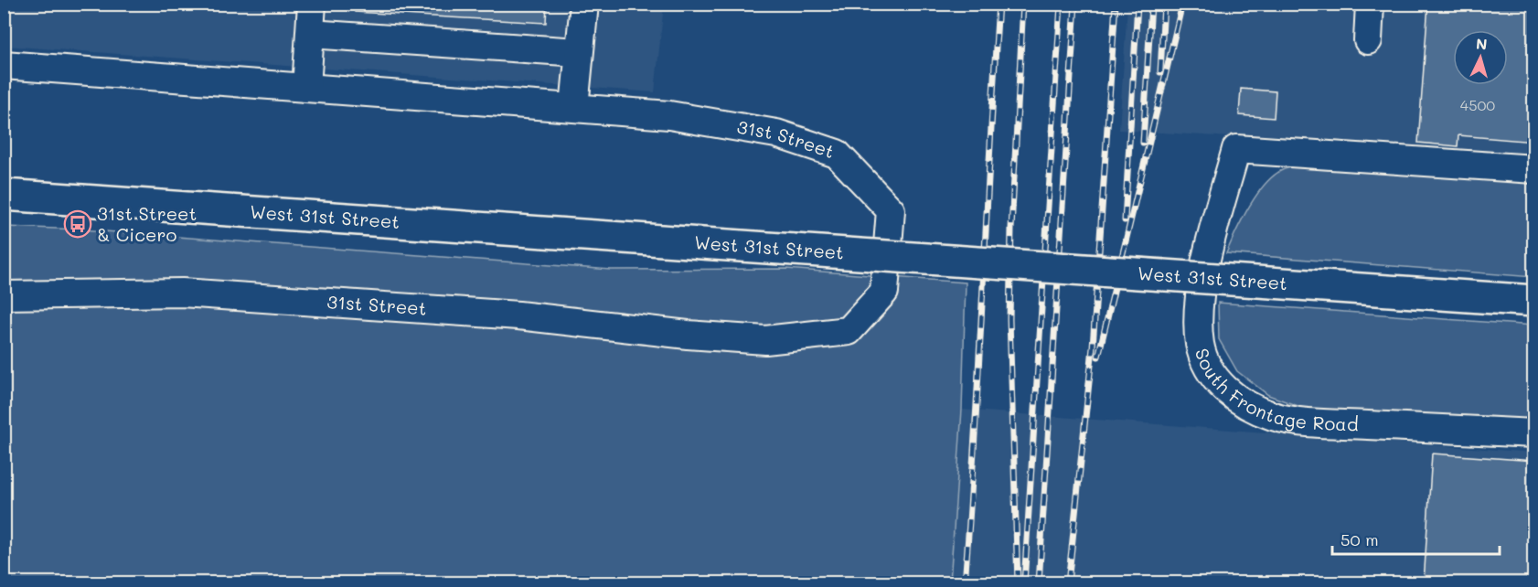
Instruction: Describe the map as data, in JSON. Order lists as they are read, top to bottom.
{
  "streets": {
    "main road": ["West 31st Street"],
    "street": ["31st Street", "South Frontage Road"]
  },
  "places": {
    "bus stop": ["31st Street & Cicero"]
  },
  "house_numbers": ["4500"],
  "scale_bar": "50 m",
  "north": "top"
}
